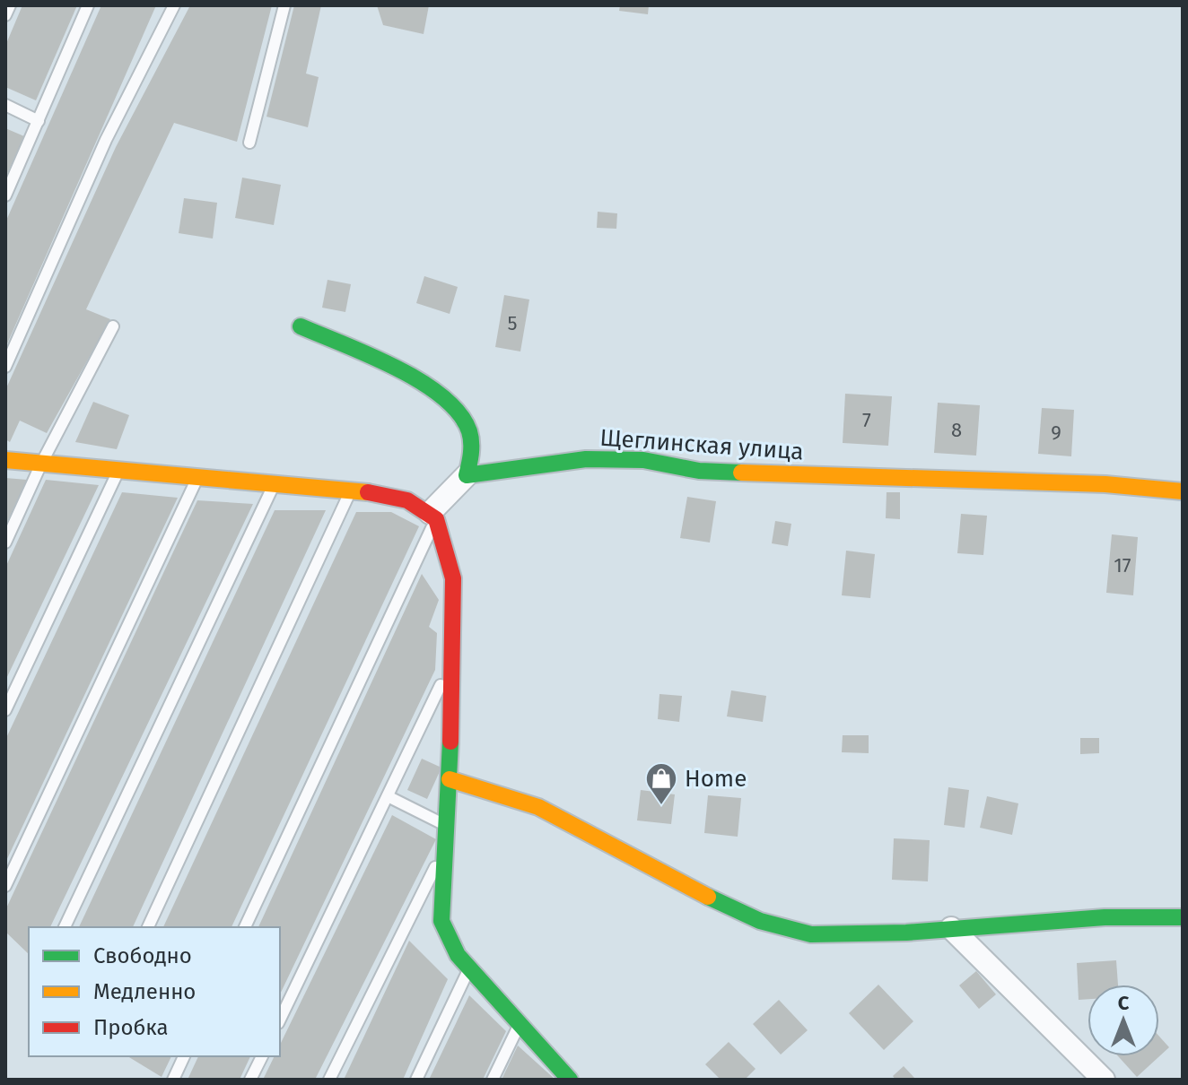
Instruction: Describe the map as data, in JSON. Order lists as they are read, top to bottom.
{
  "streets": {
    "street": ["Щеглинская улица"]
  },
  "places": {
    "shop": ["Home"]
  },
  "house_numbers": [
    "5",
    "7",
    "8",
    "9",
    "17"
  ],
  "legend": ["Свободно", "Медленно", "Пробка"],
  "north": "top"
}
